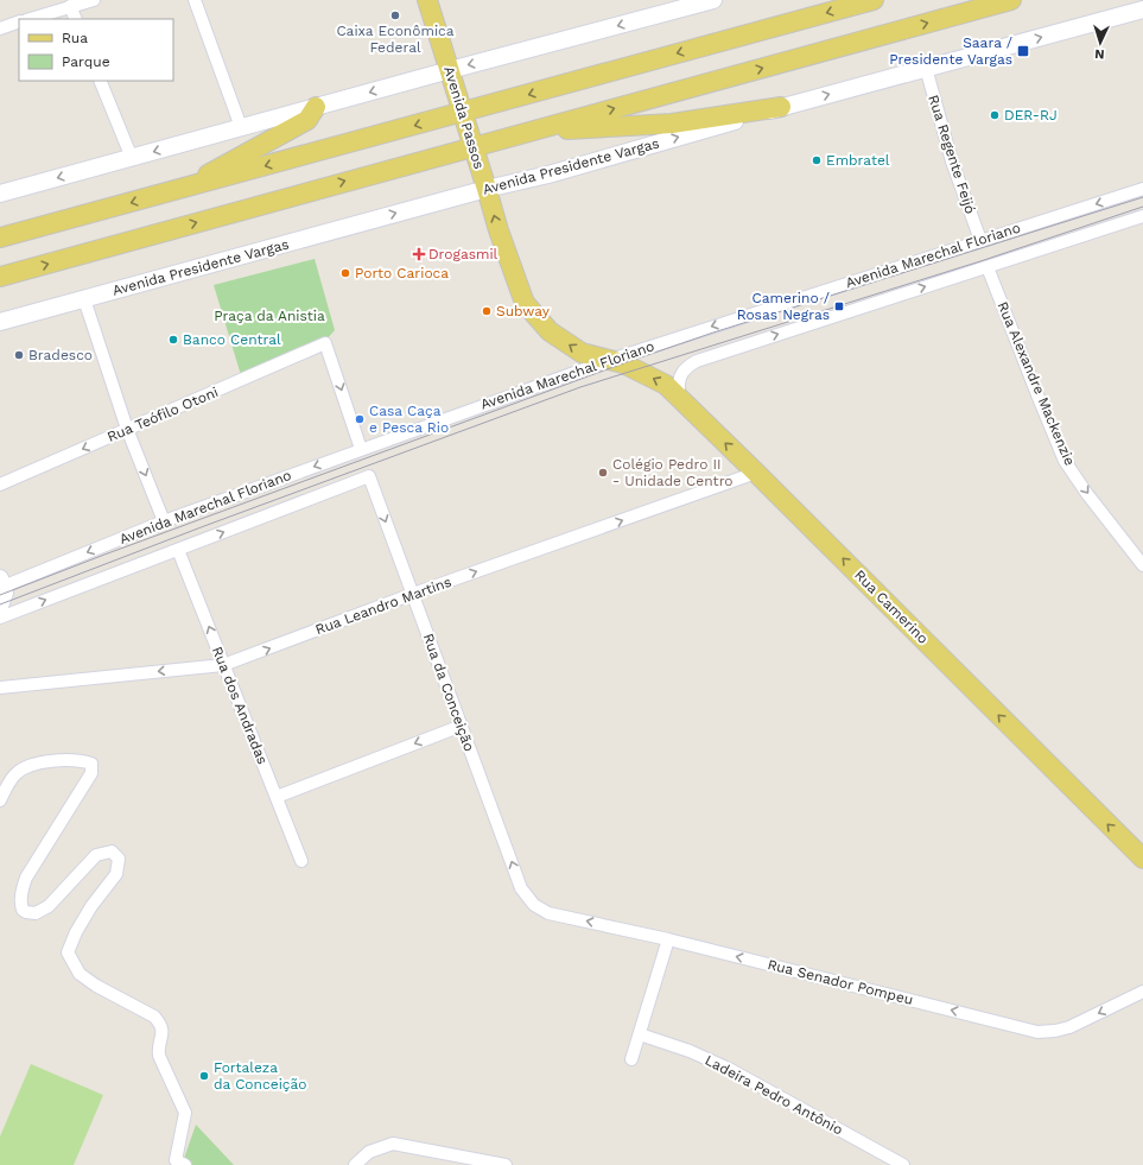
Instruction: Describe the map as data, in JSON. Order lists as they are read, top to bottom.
{
  "streets": {
    "main road": ["Avenida Passos", "Avenida Presidente Vargas", "Rua Camerino"],
    "street": [
      "Rua Regente Feijó",
      "Avenida Marechal Floriano",
      "Rua Alexandre Mackenzie",
      "Rua Teófilo Otoni",
      "Rua Leandro Martins",
      "Rua da Conceição",
      "Rua dos Andradas",
      "Rua Senador Pompeu",
      "Ladeira Pedro Antônio"
    ]
  },
  "crossings": [
    ["Avenida Passos", "Avenida Presidente Vargas"],
    ["Avenida Passos", "Avenida Marechal Floriano"],
    ["Avenida Passos", "Rua Camerino"],
    ["Rua Regente Feijó", "Avenida Presidente Vargas"],
    ["Rua Regente Feijó", "Avenida Marechal Floriano"],
    ["Avenida Marechal Floriano", "Rua Alexandre Mackenzie"],
    ["Avenida Marechal Floriano", "Rua Teófilo Otoni"],
    ["Avenida Marechal Floriano", "Rua Camerino"],
    ["Avenida Marechal Floriano", "Rua da Conceição"],
    ["Avenida Marechal Floriano", "Rua dos Andradas"],
    ["Rua Leandro Martins", "Rua Camerino"],
    ["Rua Leandro Martins", "Rua da Conceição"],
    ["Rua Leandro Martins", "Rua dos Andradas"],
    ["Rua da Conceição", "Rua Senador Pompeu"]
  ],
  "one_way": [
    "Avenida Passos",
    "Rua Alexandre Mackenzie",
    "Rua Camerino",
    "Rua dos Andradas",
    "Rua Senador Pompeu"
  ],
  "parks": ["Praça da Anistia"],
  "places": {
    "other": [
      "Caixa Econômica Federal",
      "DER-RJ",
      "Embratel",
      "Porto Carioca",
      "Subway",
      "Banco Central",
      "Bradesco",
      "Casa Caça e Pesca Rio",
      "Colégio Pedro II - Unidade Centro",
      "Fortaleza da Conceição"
    ],
    "transit": ["Saara / Presidente Vargas", "Camerino / Rosas Negras"],
    "health": ["Drogasmil"]
  },
  "legend": ["Rua", "Parque"],
  "north": "bottom"
}
